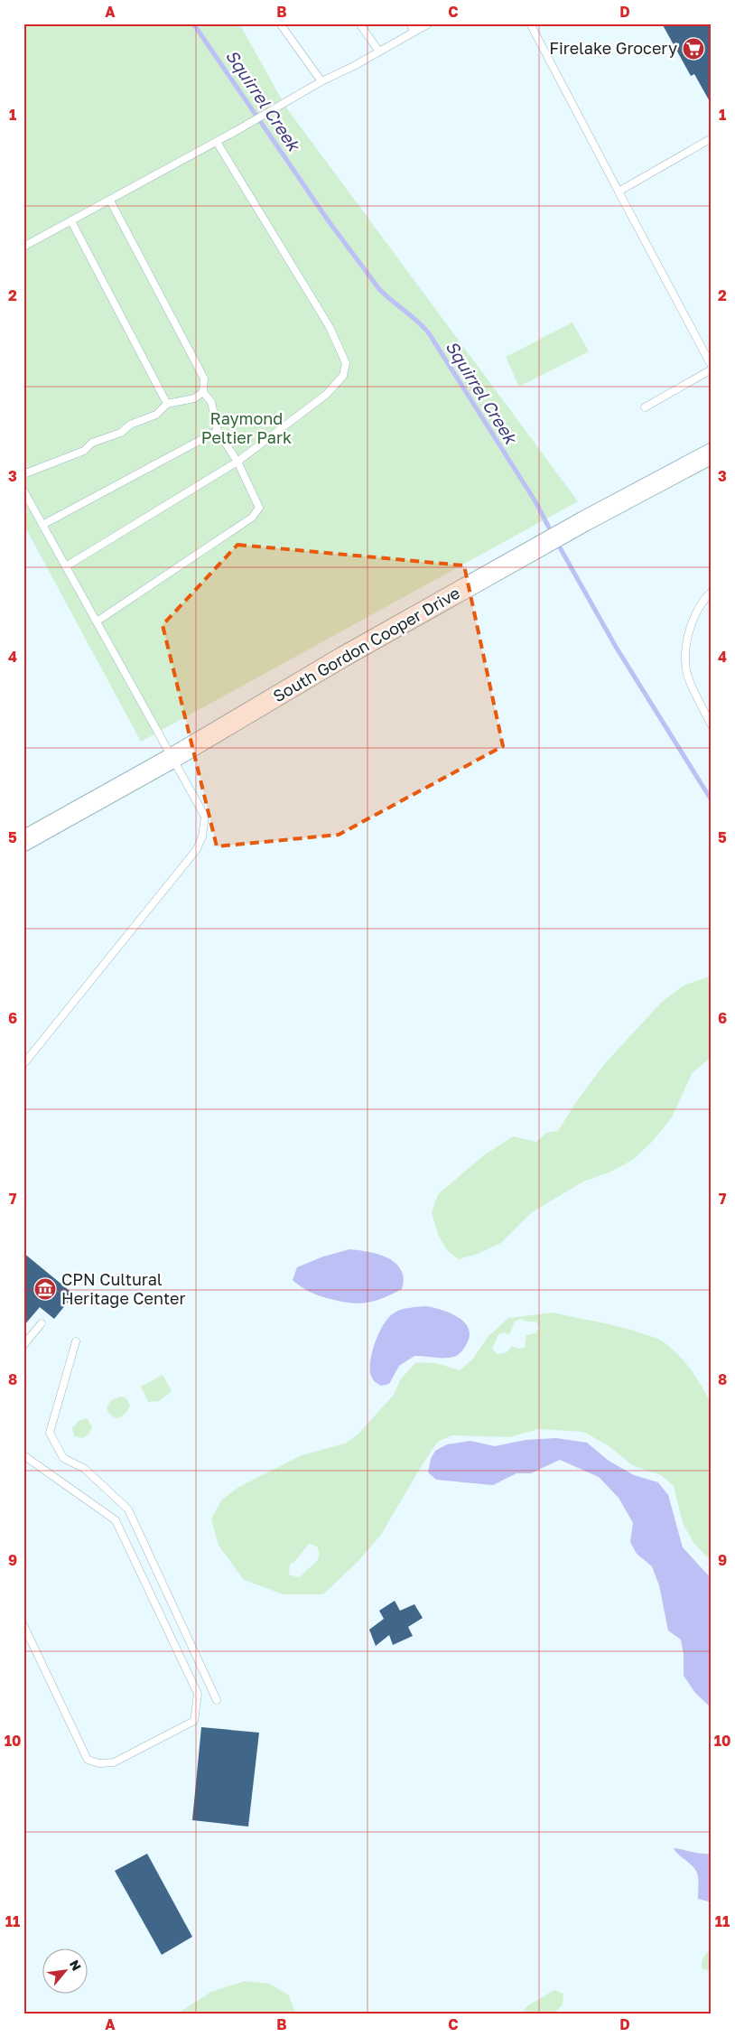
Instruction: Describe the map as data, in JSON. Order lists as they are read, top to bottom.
{
  "streets": {
    "main road": ["South Gordon Cooper Drive"]
  },
  "water": ["Squirrel Creek"],
  "parks": ["Raymond Peltier Park"],
  "places": {
    "supermarket": ["Firelake Grocery"],
    "museum": ["CPN Cultural Heritage Center"]
  },
  "north": "top right",
  "grid": {
    "columns": [
      "A",
      "B",
      "C",
      "D"
    ],
    "rows": [
      "1",
      "2",
      "3",
      "4",
      "5",
      "6",
      "7",
      "8",
      "9",
      "10",
      "11"
    ]
  }
}
